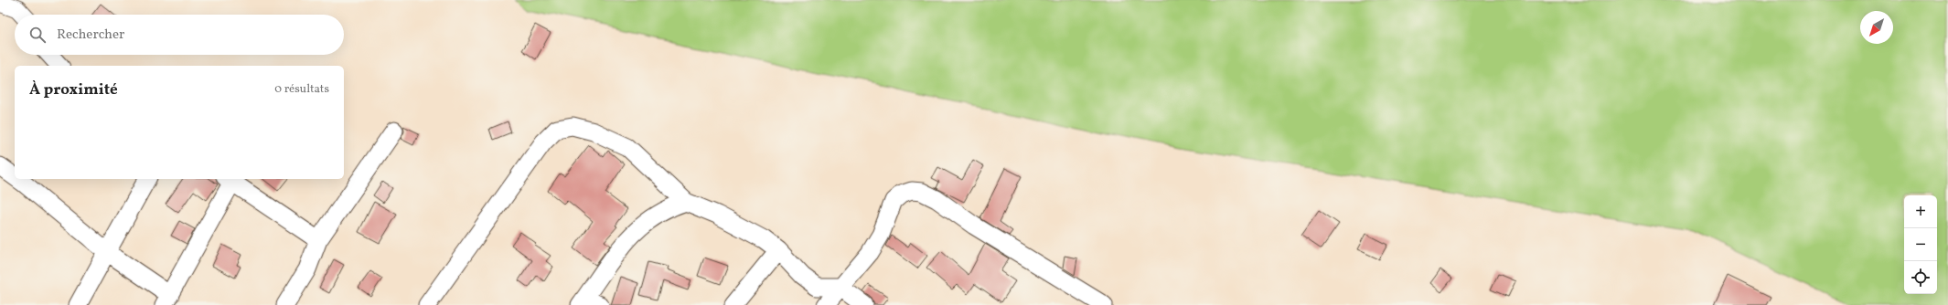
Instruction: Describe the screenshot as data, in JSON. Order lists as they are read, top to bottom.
{
  "north": "bottom left",
  "page": {
    "search": "Rechercher",
    "heading": ["À proximité", "0 résultats"],
    "map_buttons": ["+", "−"]
  }
}
